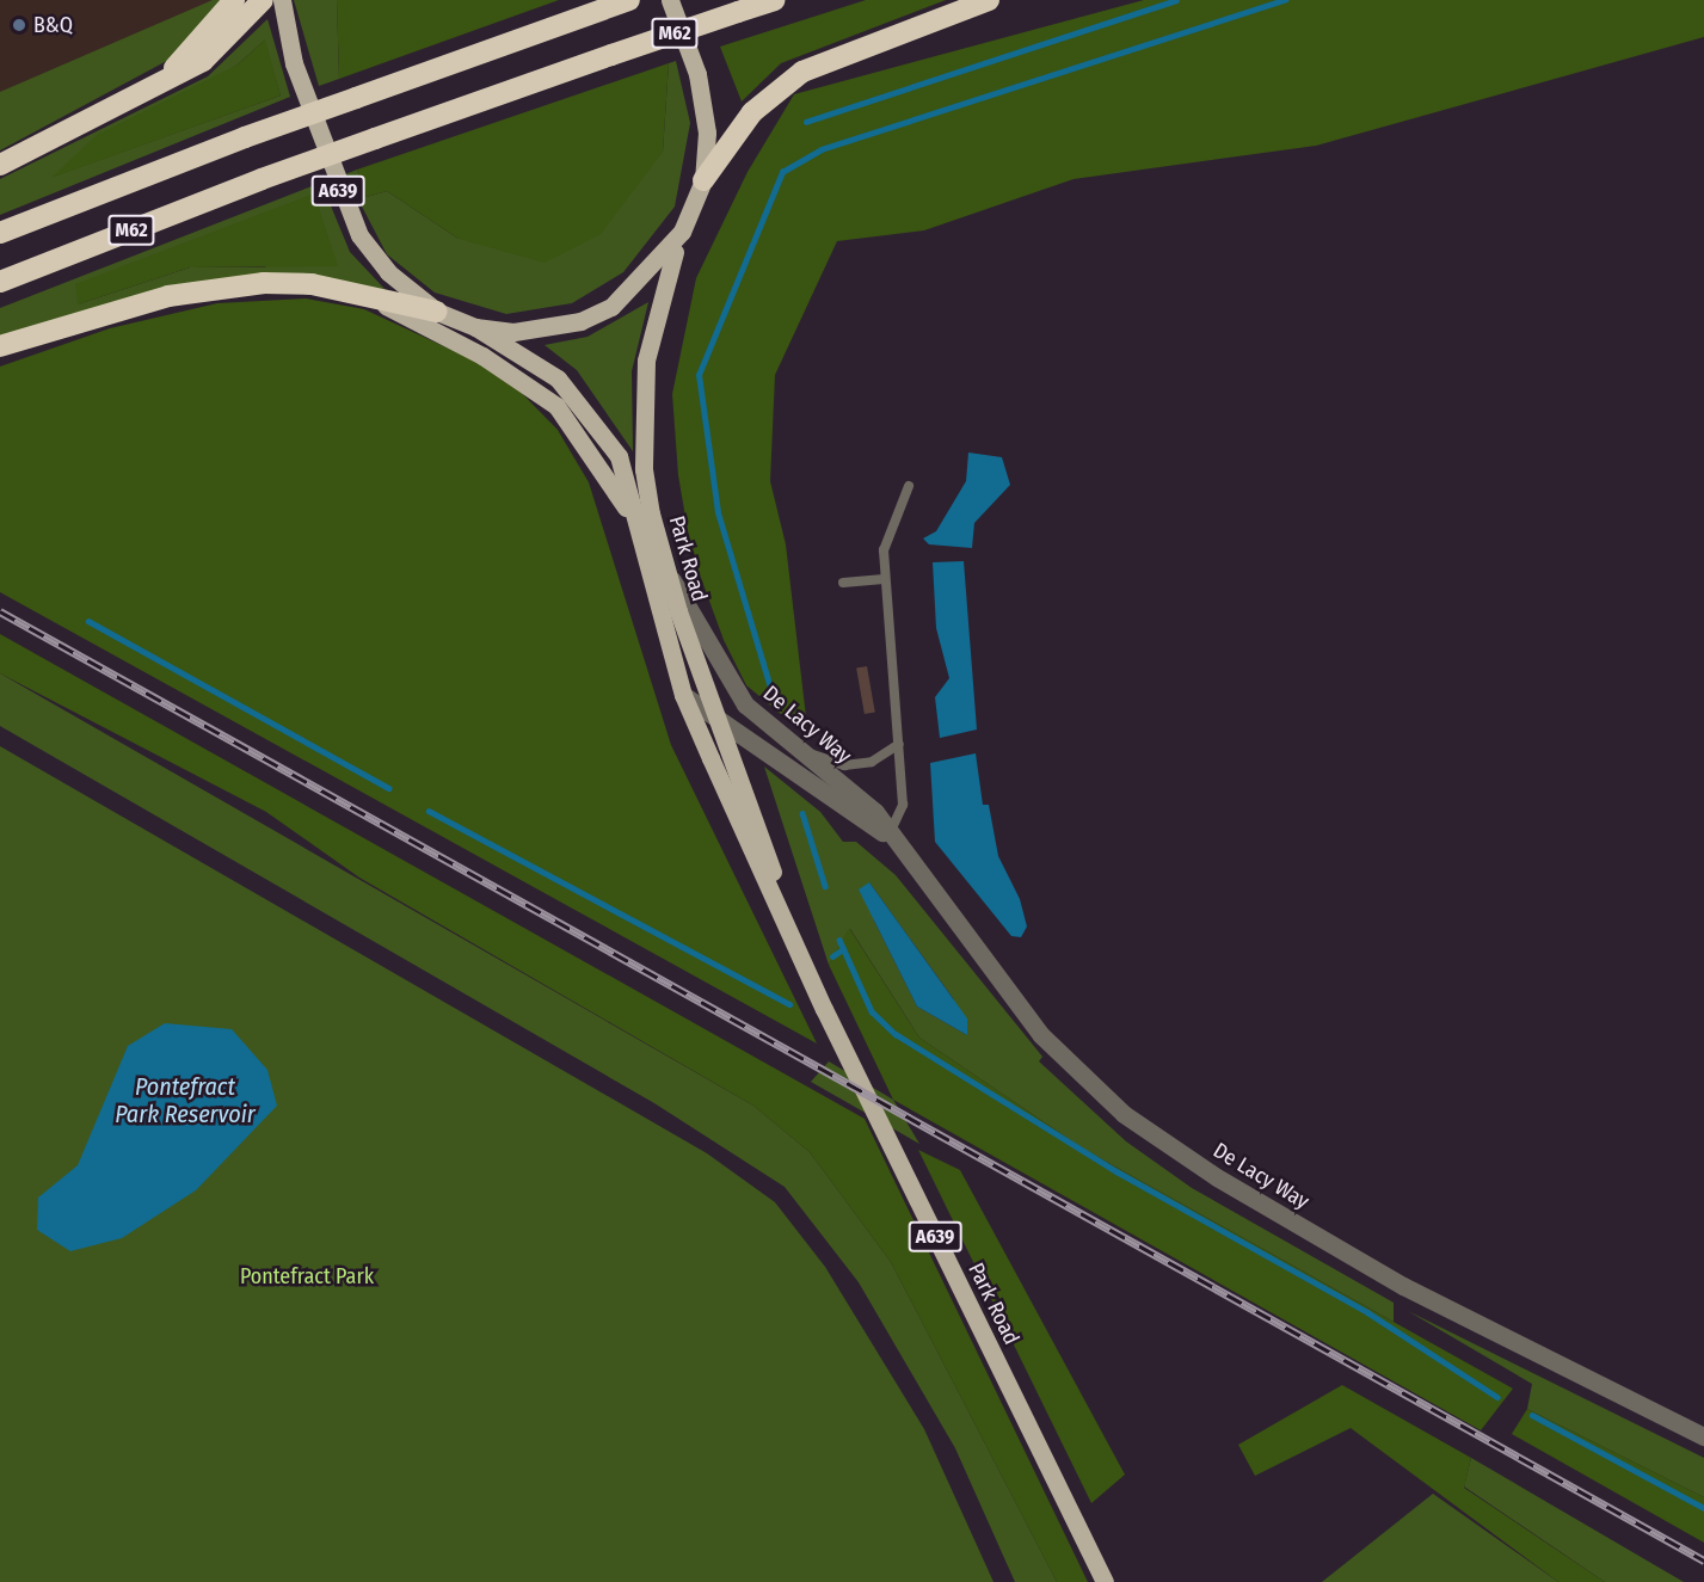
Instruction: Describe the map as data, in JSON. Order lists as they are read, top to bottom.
{
  "streets": {
    "highway": ["M62"],
    "main road": ["A639", "Park Road"],
    "street": ["De Lacy Way"]
  },
  "crossings": [
    ["A639", "Park Road"],
    ["Park Road", "De Lacy Way"]
  ],
  "water": ["Pontefract Park Reservoir"],
  "parks": ["Pontefract Park"],
  "places": ["B&Q"]
}
